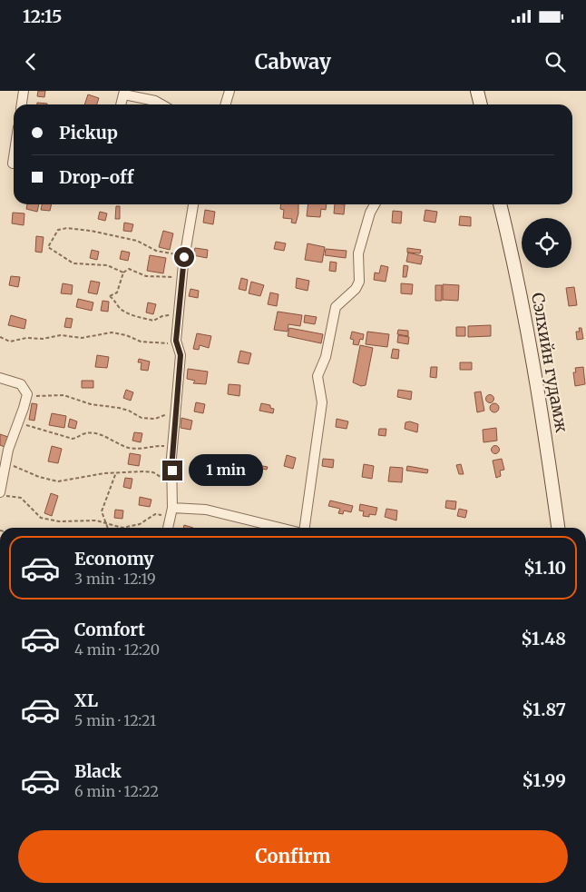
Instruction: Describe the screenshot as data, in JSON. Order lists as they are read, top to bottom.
{
  "streets": {
    "main road": ["Сэлхийн гудамж"]
  },
  "page": {
    "status": "12:15",
    "header": "Cabway",
    "banner": ["Pickup", "Drop-off"],
    "bubble": "1 min",
    "list": [
      {
        "name": "Economy",
        "note": "3 min · 12:19",
        "value": "$1.10"
      },
      {
        "name": "Comfort",
        "note": "4 min · 12:20",
        "value": "$1.48"
      },
      {
        "name": "XL",
        "note": "5 min · 12:21",
        "value": "$1.87"
      },
      {
        "name": "Black",
        "note": "6 min · 12:22",
        "value": "$1.99"
      }
    ],
    "buttons": "Confirm"
  }
}
